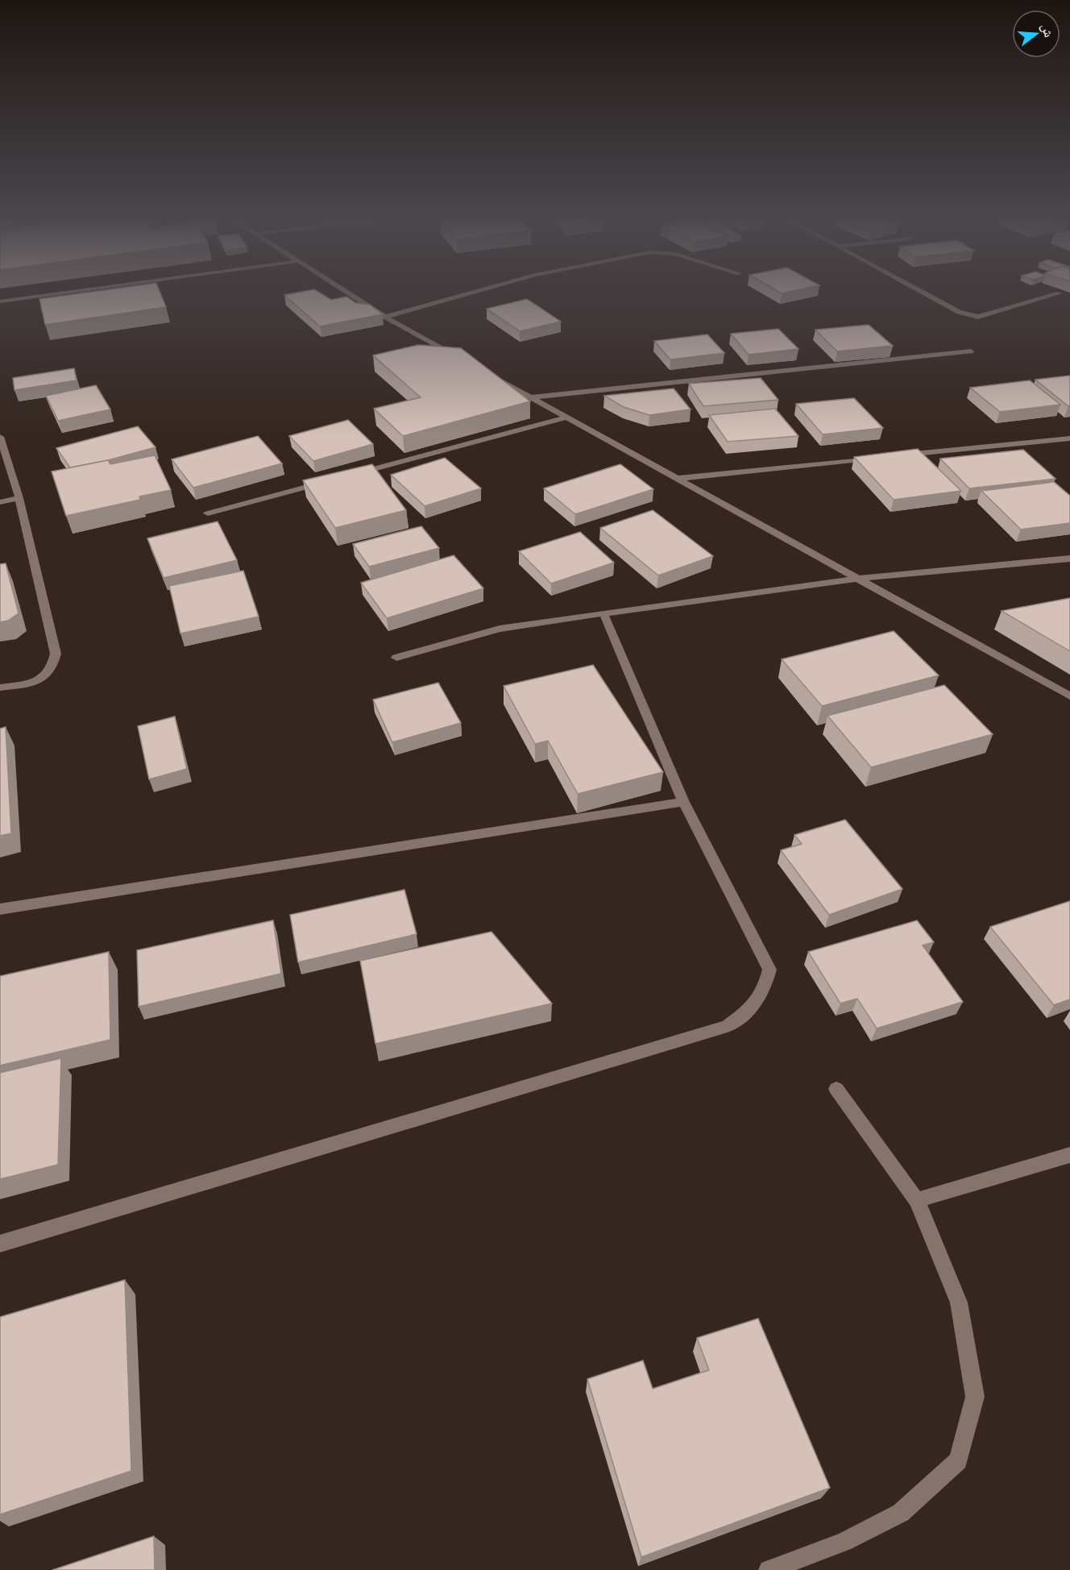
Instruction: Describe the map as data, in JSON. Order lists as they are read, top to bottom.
{
  "north": "right"
}
